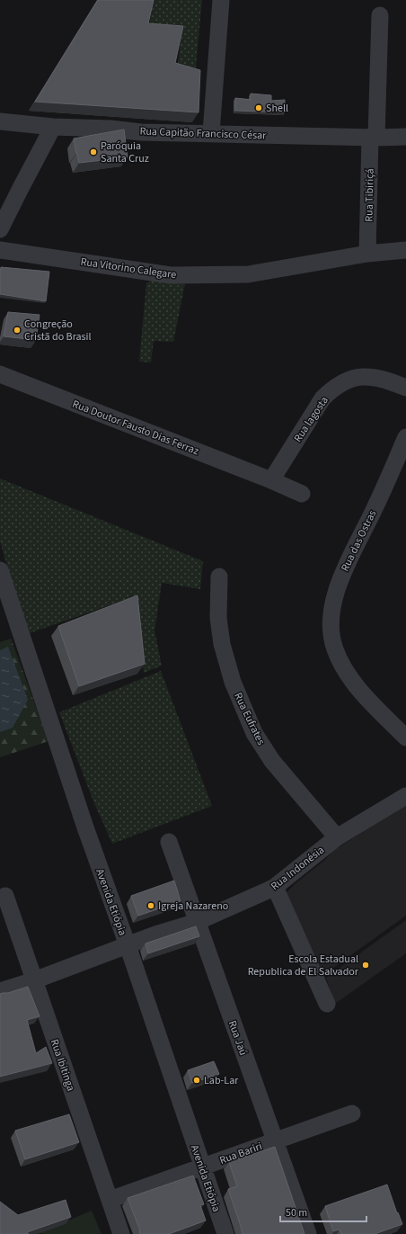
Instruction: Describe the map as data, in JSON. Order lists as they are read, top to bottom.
{
  "streets": {
    "street": [
      "Rua Capitão Francisco César",
      "Rua Tibiriçá",
      "Rua Vitorino Calegare",
      "Rua lagosta",
      "Rua Doutor Fausto Dias Ferraz",
      "Rua das Ostras",
      "Rua Eufrates",
      "Rua Indonésia",
      "Avenida Etiópia",
      "Rua Jaú",
      "Rua Ibitinga",
      "Rua Bariri"
    ]
  },
  "crossings": [
    ["Rua Capitão Francisco César", "Rua Tibiriçá"],
    ["Rua Tibiriçá", "Rua Vitorino Calegare"],
    ["Rua lagosta", "Rua Doutor Fausto Dias Ferraz"],
    ["Rua Eufrates", "Rua Indonésia"],
    ["Rua Indonésia", "Avenida Etiópia"],
    ["Rua Indonésia", "Rua Jaú"],
    ["Rua Indonésia", "Rua Ibitinga"],
    ["Avenida Etiópia", "Rua Bariri"],
    ["Rua Jaú", "Rua Bariri"],
    ["Rua Ibitinga", "Rua Bariri"]
  ],
  "places": [
    "Shell",
    "Paróquia Santa Cruz",
    "Congreção Cristã do Brasil",
    "Igreja Nazareno",
    "Escola Estadual Republica de El Salvador",
    "Lab-Lar"
  ],
  "scale_bar": "50 m"
}
